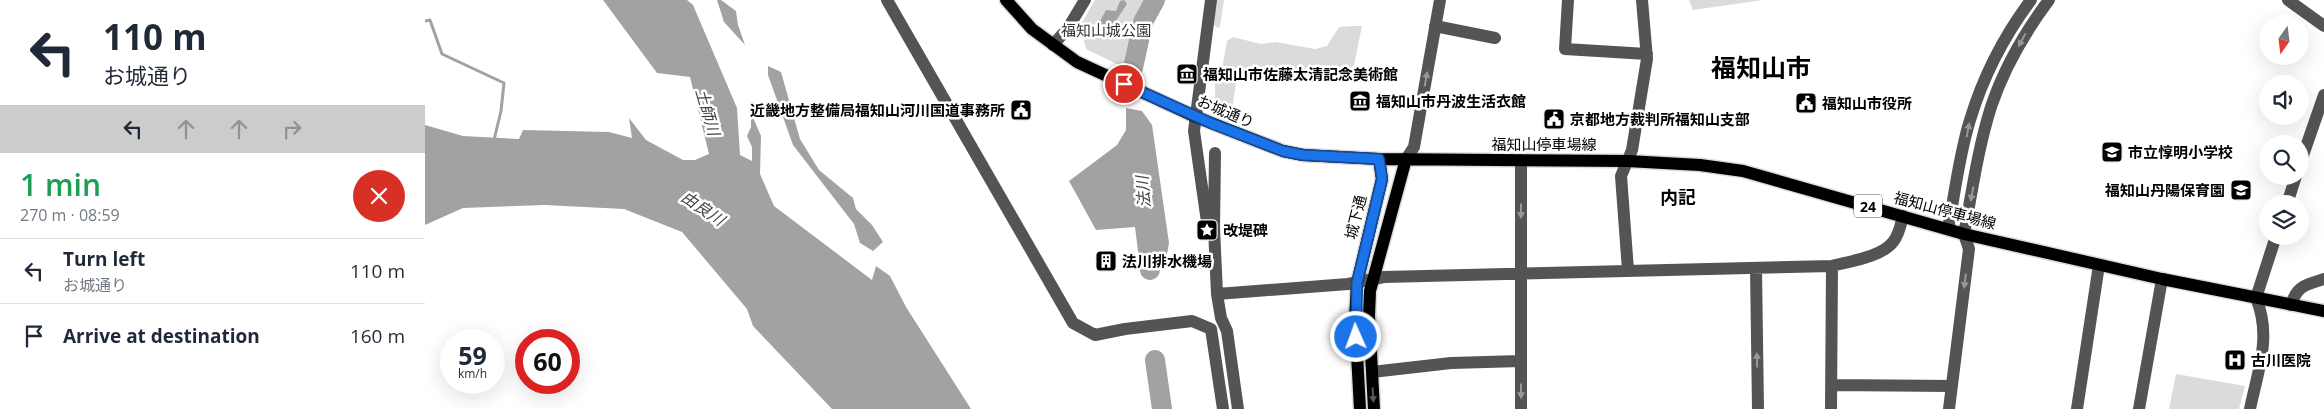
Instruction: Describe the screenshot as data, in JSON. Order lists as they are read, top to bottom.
{
  "streets": {
    "main road": [
      "お城通り",
      "福知山停車場線",
      "24",
      "城下通"
    ]
  },
  "crossings": [
    ["お城通り", "福知山停車場線"],
    ["お城通り", "城下通"],
    ["福知山停車場線", "城下通"]
  ],
  "districts": ["福知山市", "内記"],
  "water": ["土師川", "法川", "由良川"],
  "parks": ["福知山城公園"],
  "places": {
    "museum": ["福知山市佐藤太清記念美術館", "福知山市丹波生活衣館"],
    "public building": ["福知山市役所", "近畿地方整備局福知山河川国道事務所", "京都地方裁判所福知山支部"],
    "school or university": ["市立惇明小学校", "福知山丹陽保育園"],
    "place": ["改堤碑"],
    "building": ["法川排水機場"],
    "hospital": ["古川医院"]
  },
  "north": "bottom",
  "page": {
    "turn": ["110 m", "お城通り"],
    "heading": ["1 min", "270 m · 08:59"],
    "list": [
      {
        "name": "Turn left",
        "note": "お城通り",
        "value": "110 m"
      },
      {
        "name": "Arrive at destination",
        "value": "160 m"
      }
    ],
    "speed": "59 km/h",
    "limit": "60"
  }
}
